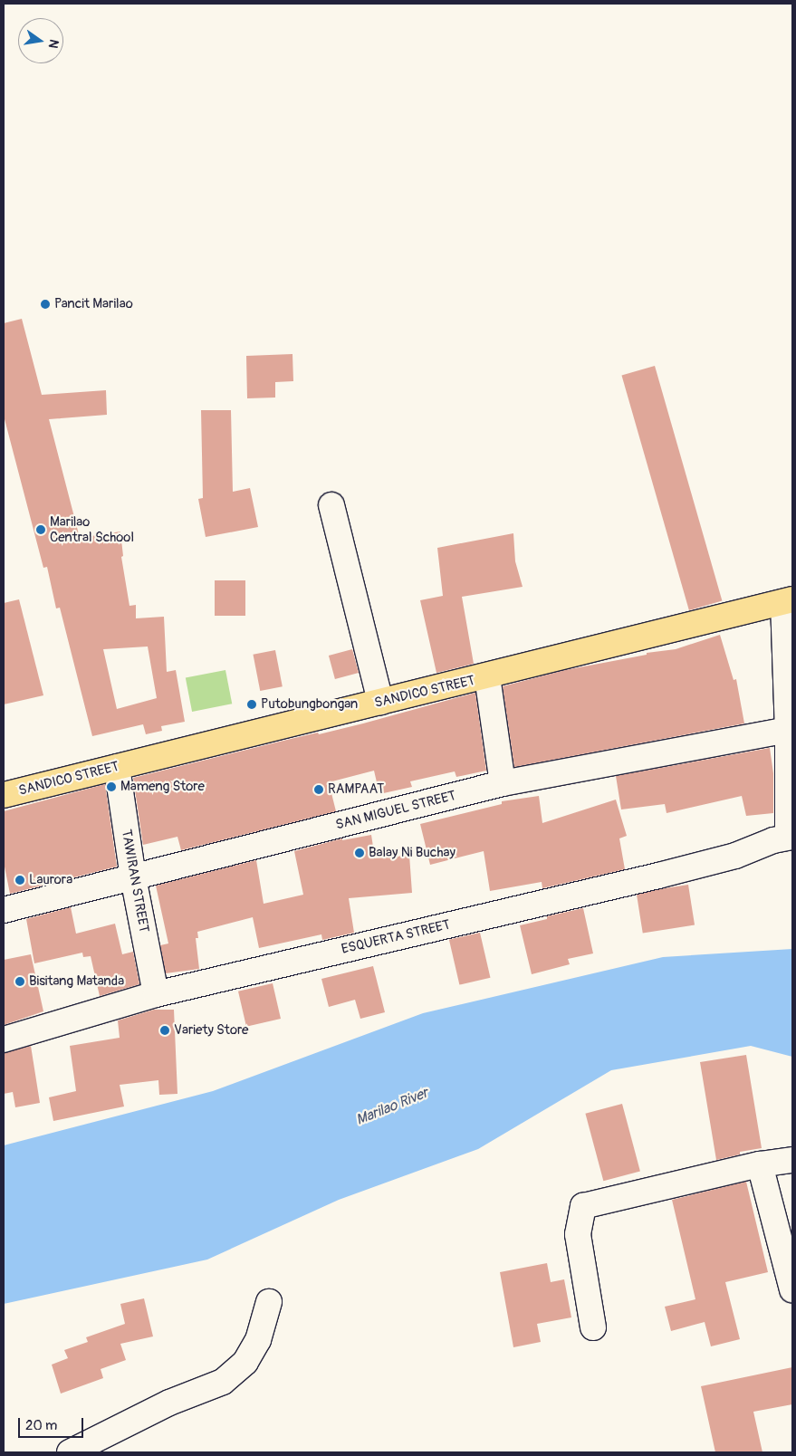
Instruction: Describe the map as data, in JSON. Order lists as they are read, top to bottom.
{
  "streets": {
    "main road": ["SANDICO STREET"],
    "street": ["SAN MIGUEL STREET", "TAWIRAN STREET", "ESQUERTA STREET"]
  },
  "crossings": [
    ["SANDICO STREET", "TAWIRAN STREET"],
    ["SAN MIGUEL STREET", "TAWIRAN STREET"],
    ["TAWIRAN STREET", "ESQUERTA STREET"]
  ],
  "water": ["Marilao River"],
  "places": [
    "Pancit Marilao",
    "Marilao Central School",
    "Putobungbongan",
    "Mameng Store",
    "RAMPAAT",
    "Balay Ni Buchay",
    "Laurora",
    "Bisitang Matanda",
    "Variety Store"
  ],
  "scale_bar": "20 m",
  "north": "right"
}
